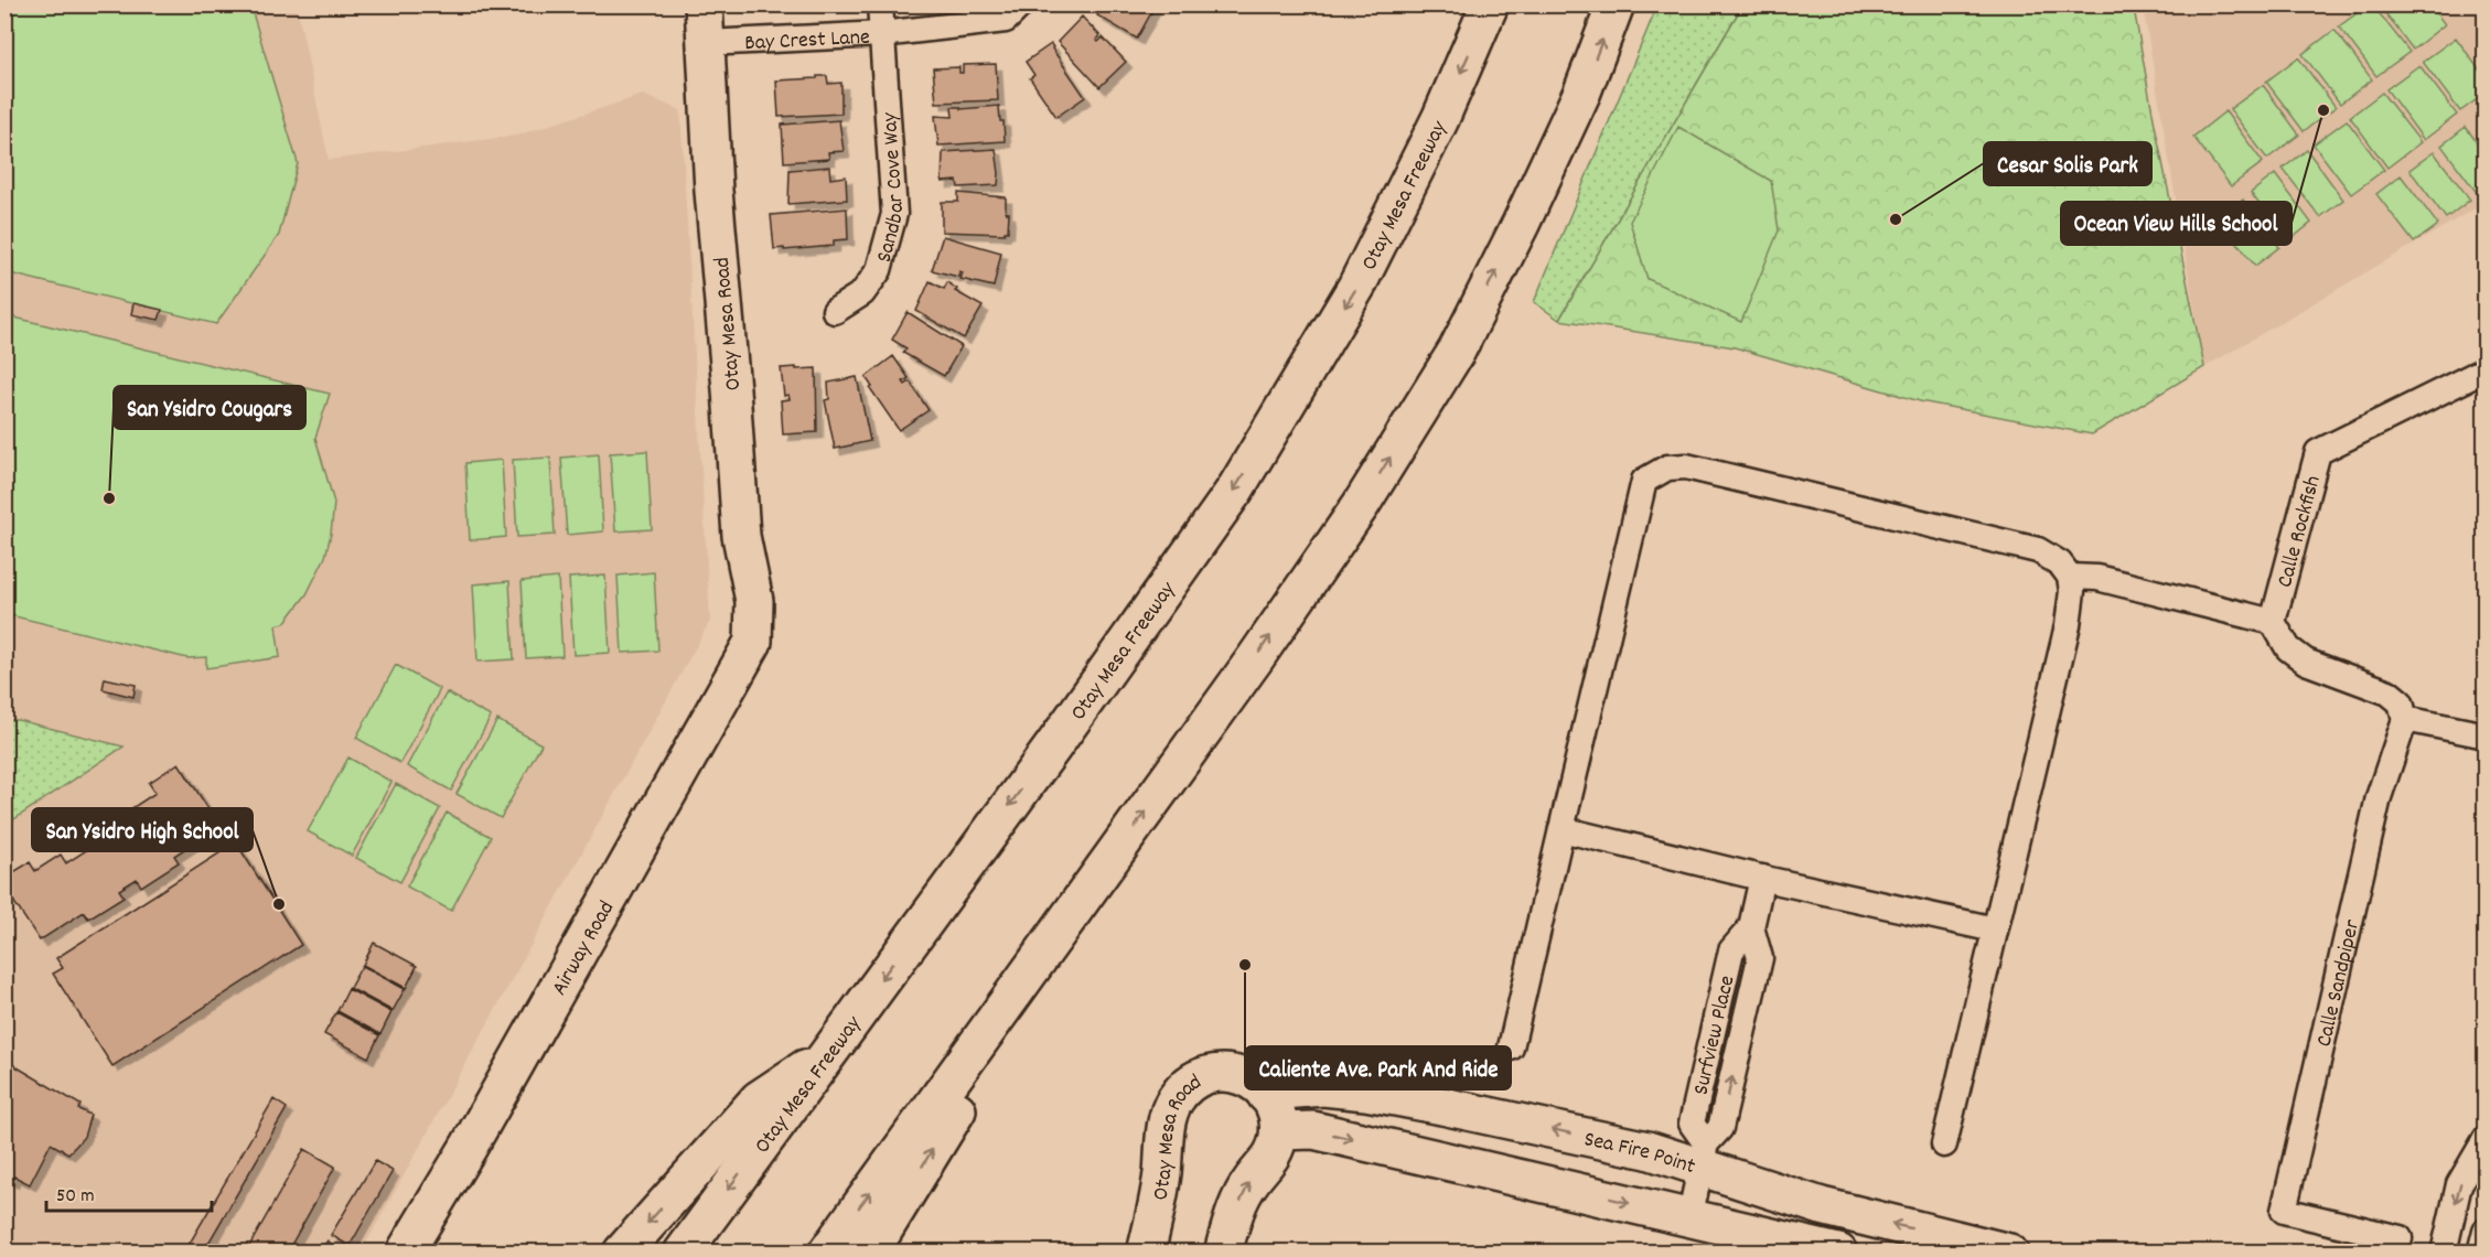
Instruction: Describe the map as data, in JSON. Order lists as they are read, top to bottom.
{
  "streets": {
    "main road": [
      "Otay Mesa Freeway",
      "Otay Mesa Road",
      "Airway Road",
      "Sea Fire Point"
    ],
    "street": [
      "Bay Crest Lane",
      "Sandbar Cove Way",
      "Calle Rockfish",
      "Calle Sandpiper",
      "Surfview Place"
    ]
  },
  "crossings": [
    ["Bay Crest Lane", "Sandbar Cove Way"],
    ["Bay Crest Lane", "Otay Mesa Road"],
    ["Otay Mesa Road", "Airway Road"],
    ["Otay Mesa Road", "Sea Fire Point"],
    ["Surfview Place", "Sea Fire Point"]
  ],
  "places": [
    "Ocean View Hills School",
    "Cesar Solis Park",
    "San Ysidro Cougars",
    "San Ysidro High School",
    "Caliente Ave. Park And Ride"
  ],
  "scale_bar": "50 m"
}
